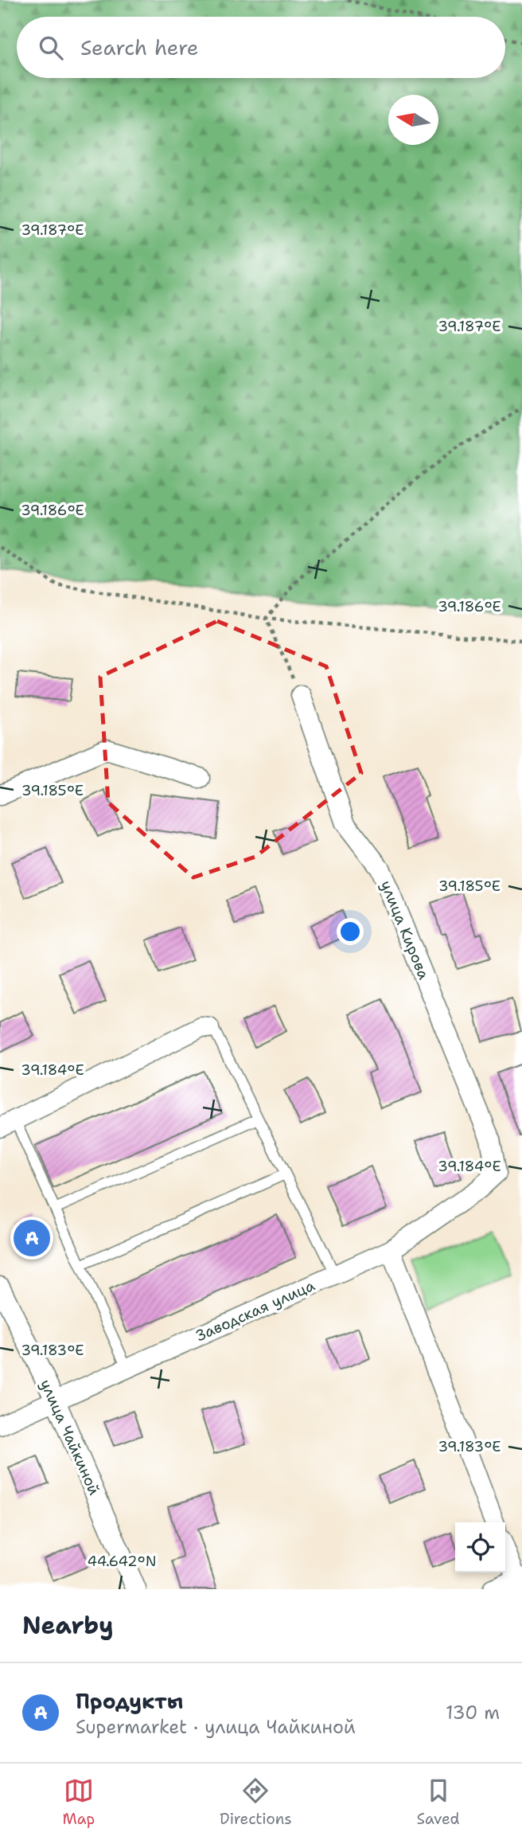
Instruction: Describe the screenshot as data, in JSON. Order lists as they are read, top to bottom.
{
  "streets": {
    "street": ["улица Кирова", "Заводская улица", "улица Чайкиной"]
  },
  "crossings": [
    ["улица Кирова", "Заводская улица"],
    ["Заводская улица", "улица Чайкиной"]
  ],
  "north": "left",
  "page": {
    "search": "Search here",
    "pins": "A",
    "heading": "Nearby",
    "list": [
      {
        "mark": "A",
        "name": "Продукты",
        "note": "Supermarket · улица Чайкиной",
        "value": "130 m"
      }
    ],
    "nav": ["Map", "Directions", "Saved"]
  },
  "coordinates": [
    "39.187°E",
    "39.186°E",
    "39.185°E",
    "39.184°E",
    "39.183°E",
    "44.642°N"
  ]
}
